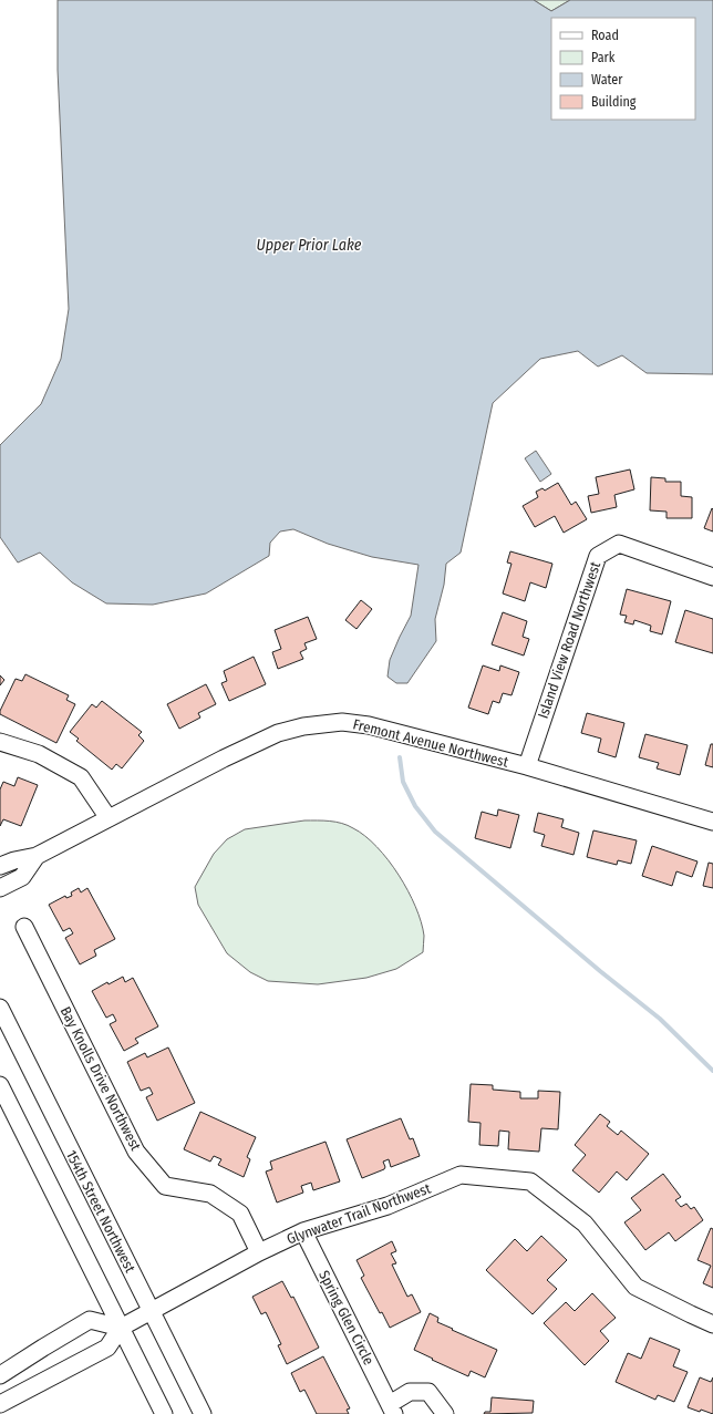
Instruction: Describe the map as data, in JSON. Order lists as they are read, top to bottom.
{
  "streets": {
    "street": [
      "Island View Road Northwest",
      "Fremont Avenue Northwest",
      "Bay Knolls Drive Northwest",
      "154th Street Northwest",
      "Glynwater Trail Northwest",
      "Spring Glen Circle"
    ]
  },
  "crossings": [
    ["Island View Road Northwest", "Fremont Avenue Northwest"],
    ["Bay Knolls Drive Northwest", "Glynwater Trail Northwest"],
    ["154th Street Northwest", "Glynwater Trail Northwest"],
    ["Glynwater Trail Northwest", "Spring Glen Circle"]
  ],
  "water": ["Upper Prior Lake"],
  "legend": [
    "Road",
    "Park",
    "Water",
    "Building"
  ]
}
